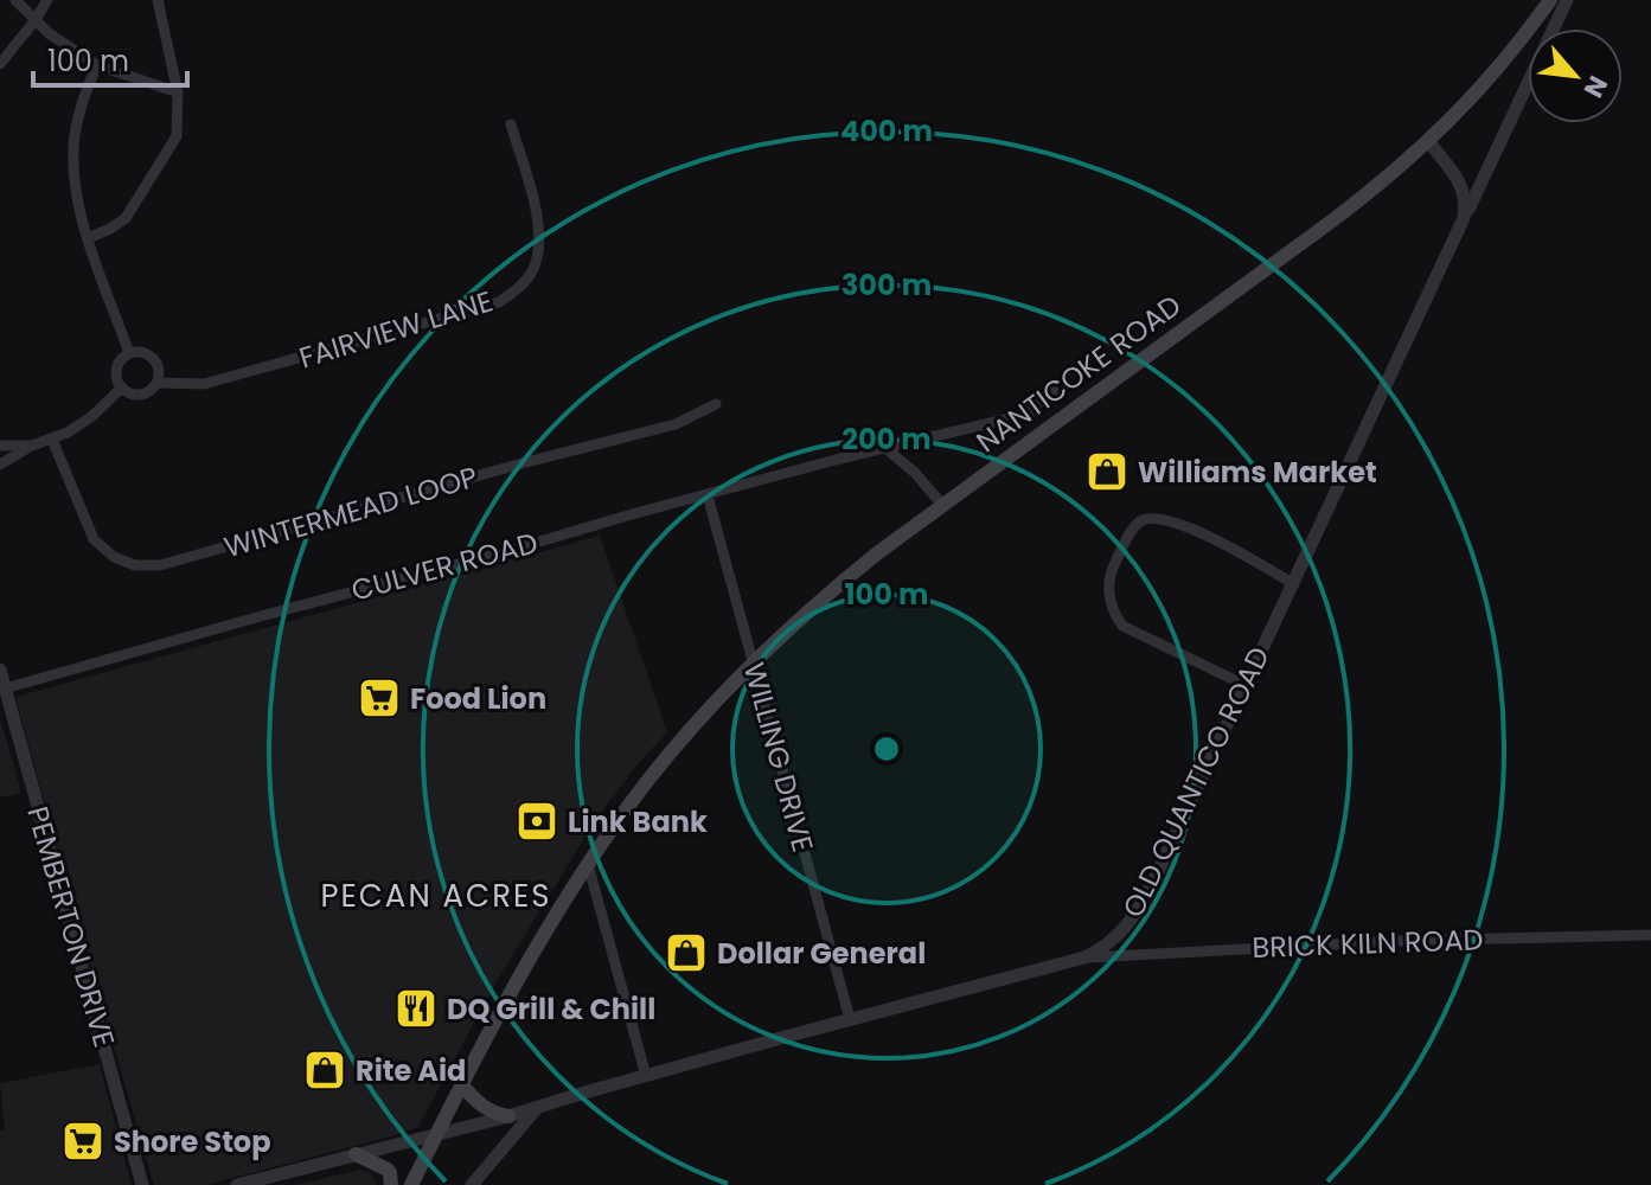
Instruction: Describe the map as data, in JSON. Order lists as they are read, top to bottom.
{
  "streets": {
    "main road": ["NANTICOKE ROAD"],
    "street": [
      "FAIRVIEW LANE",
      "WINTERMEAD LOOP",
      "CULVER ROAD",
      "WILLING DRIVE",
      "OLD QUANTICO ROAD",
      "PEMBERTON DRIVE",
      "BRICK KILN ROAD"
    ]
  },
  "crossings": [
    ["NANTICOKE ROAD", "WILLING DRIVE"],
    ["NANTICOKE ROAD", "OLD QUANTICO ROAD"],
    ["CULVER ROAD", "WILLING DRIVE"],
    ["CULVER ROAD", "PEMBERTON DRIVE"],
    ["WILLING DRIVE", "OLD QUANTICO ROAD"],
    ["OLD QUANTICO ROAD", "BRICK KILN ROAD"]
  ],
  "districts": ["PECAN ACRES"],
  "places": {
    "shop": ["Williams Market", "Dollar General", "Rite Aid"],
    "supermarket": ["Food Lion", "Shore Stop"],
    "bank": ["Link Bank"],
    "restaurant": ["DQ Grill & Chill"]
  },
  "scale_bar": "100 m",
  "north": "bottom right",
  "rings": [
    "400 m",
    "300 m",
    "200 m",
    "100 m"
  ]
}
